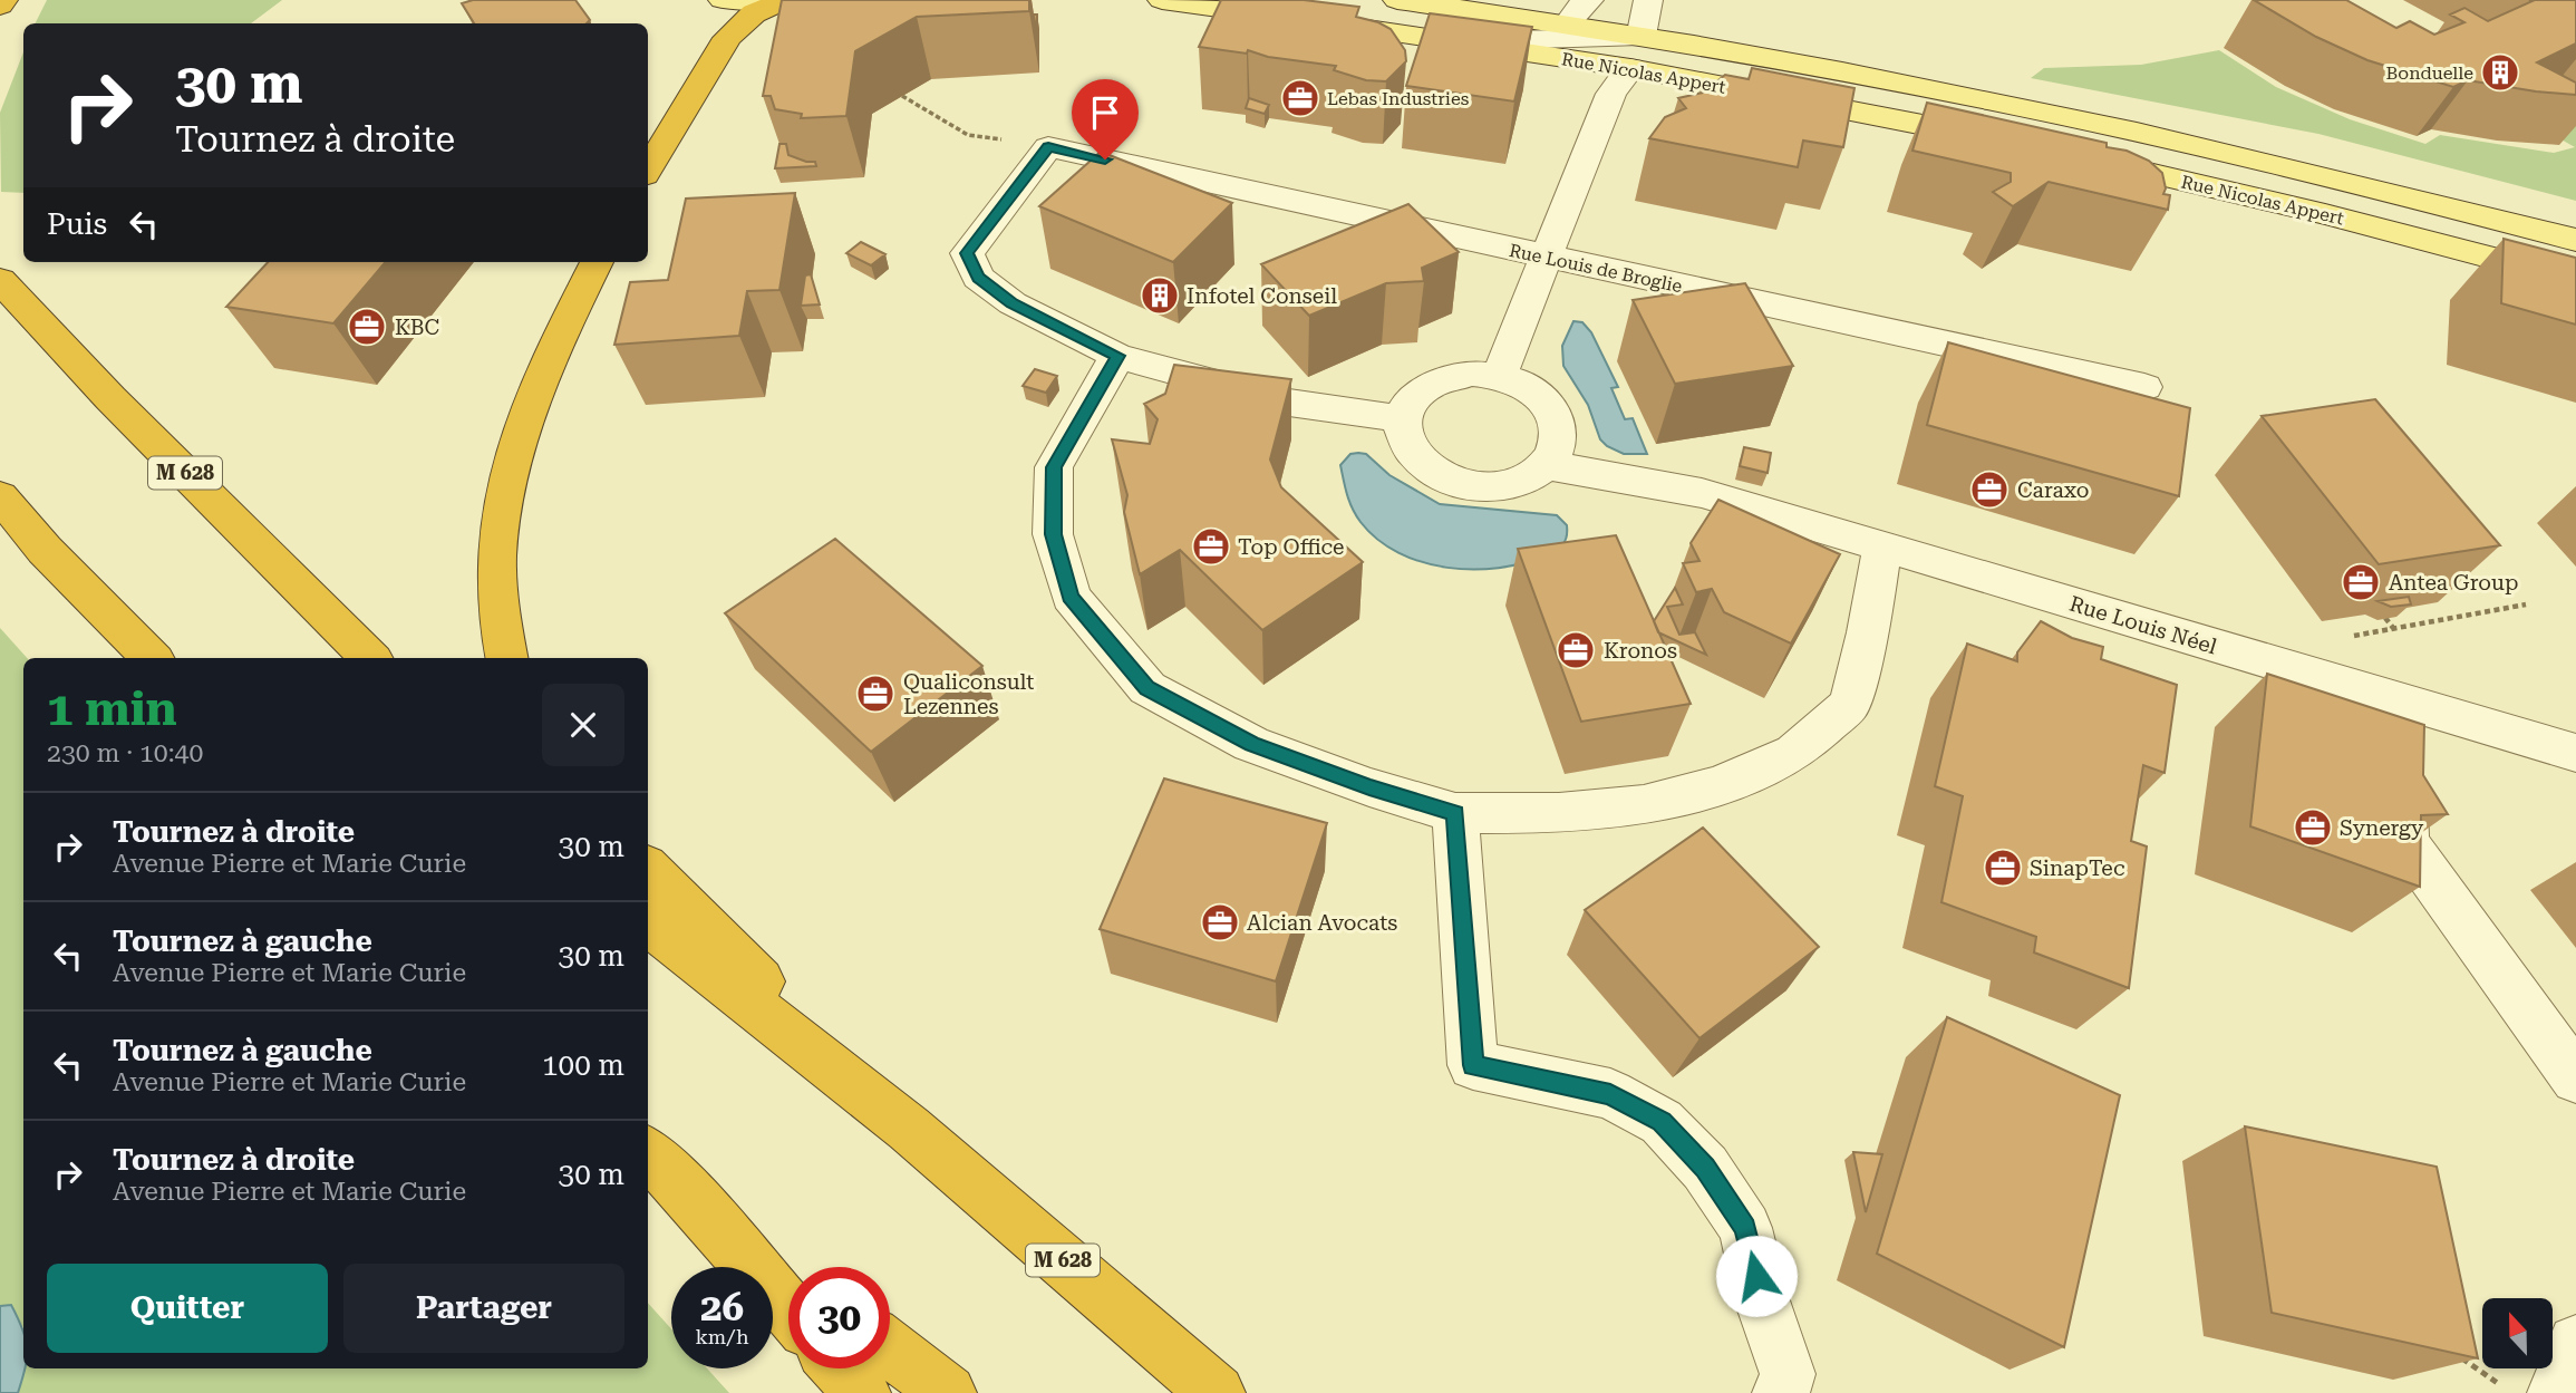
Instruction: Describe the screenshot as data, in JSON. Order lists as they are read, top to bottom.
{
  "streets": {
    "highway": ["M 628"],
    "main road": ["Rue Nicolas Appert"],
    "street": ["Rue Louis de Broglie", "Rue Louis Néel"]
  },
  "places": {
    "building": ["Bonduelle", "Infotel Conseil"],
    "office": [
      "Lebas Industries",
      "KBC",
      "Caraxo",
      "Top Office",
      "Antea Group",
      "Kronos",
      "Qualiconsult Lezennes",
      "Synergy",
      "SinapTec",
      "Alcian Avocats"
    ]
  },
  "north": "top",
  "page": {
    "turn": ["30 m", "Tournez à droite"],
    "then": "Puis",
    "heading": ["1 min", "230 m · 10:40"],
    "list": [
      {
        "name": "Tournez à droite",
        "note": "Avenue Pierre et Marie Curie",
        "value": "30 m"
      },
      {
        "name": "Tournez à gauche",
        "note": "Avenue Pierre et Marie Curie",
        "value": "30 m"
      },
      {
        "name": "Tournez à gauche",
        "note": "Avenue Pierre et Marie Curie",
        "value": "100 m"
      },
      {
        "name": "Tournez à droite",
        "note": "Avenue Pierre et Marie Curie",
        "value": "30 m"
      }
    ],
    "buttons": ["Quitter", "Partager"],
    "speed": "26 km/h",
    "limit": "30"
  }
}
